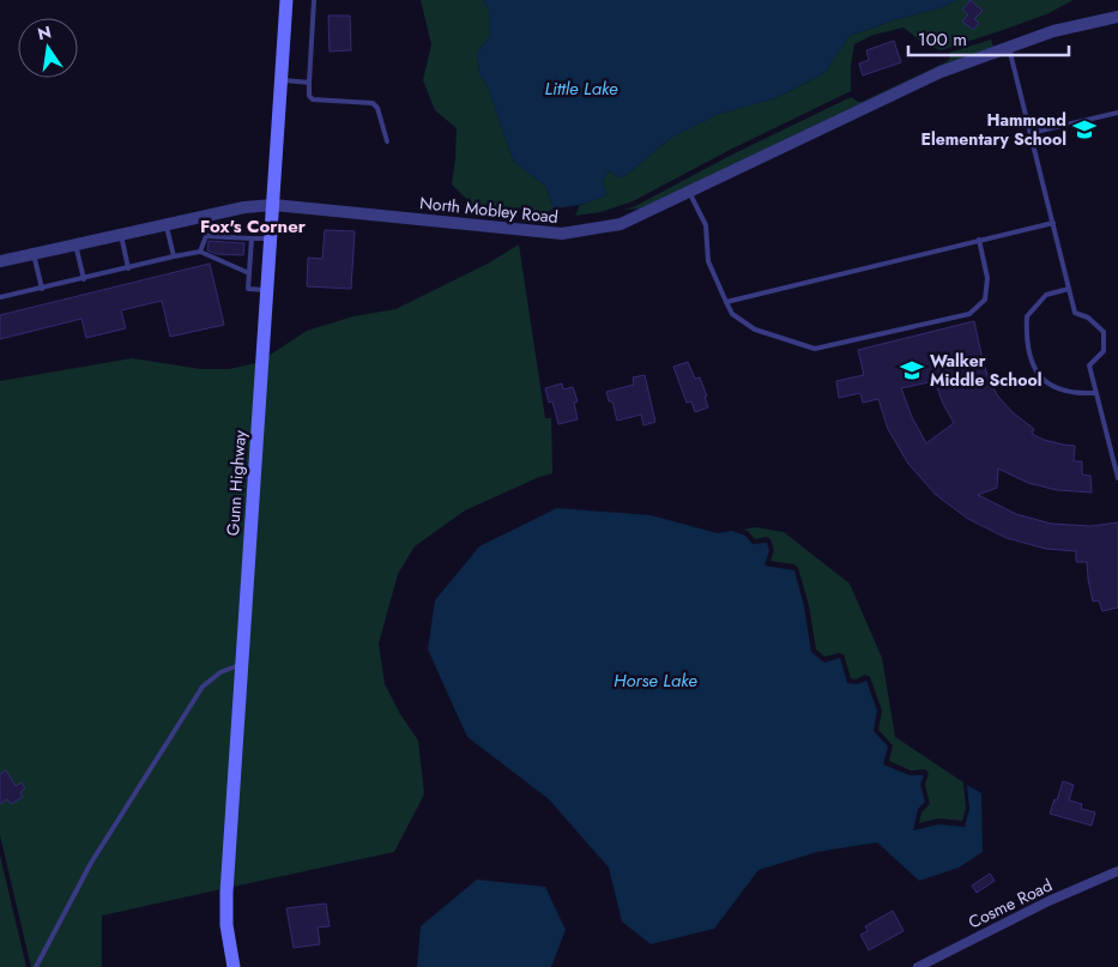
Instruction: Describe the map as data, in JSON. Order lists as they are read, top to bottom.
{
  "streets": {
    "main road": ["Gunn Highway"],
    "street": ["North Mobley Road", "Cosme Road"]
  },
  "crossings": [
    ["North Mobley Road", "Gunn Highway"]
  ],
  "districts": ["Fox's Corner"],
  "water": ["Little Lake", "Horse Lake"],
  "places": {
    "school or university": ["Hammond Elementary School", "Walker Middle School"]
  },
  "scale_bar": "100 m",
  "north": "top"
}
